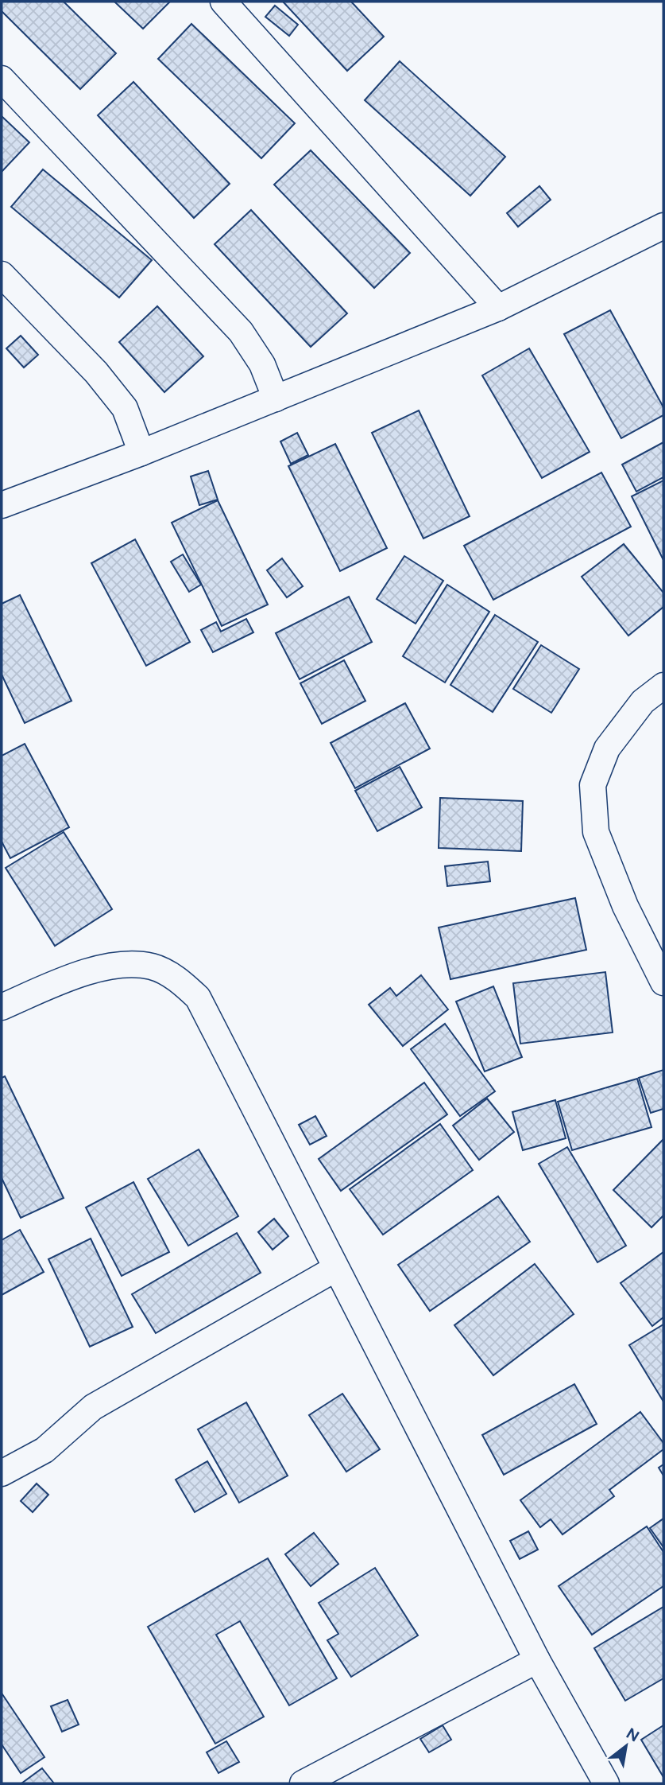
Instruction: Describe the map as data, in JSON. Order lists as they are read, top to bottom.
{
  "north": "top right"
}
